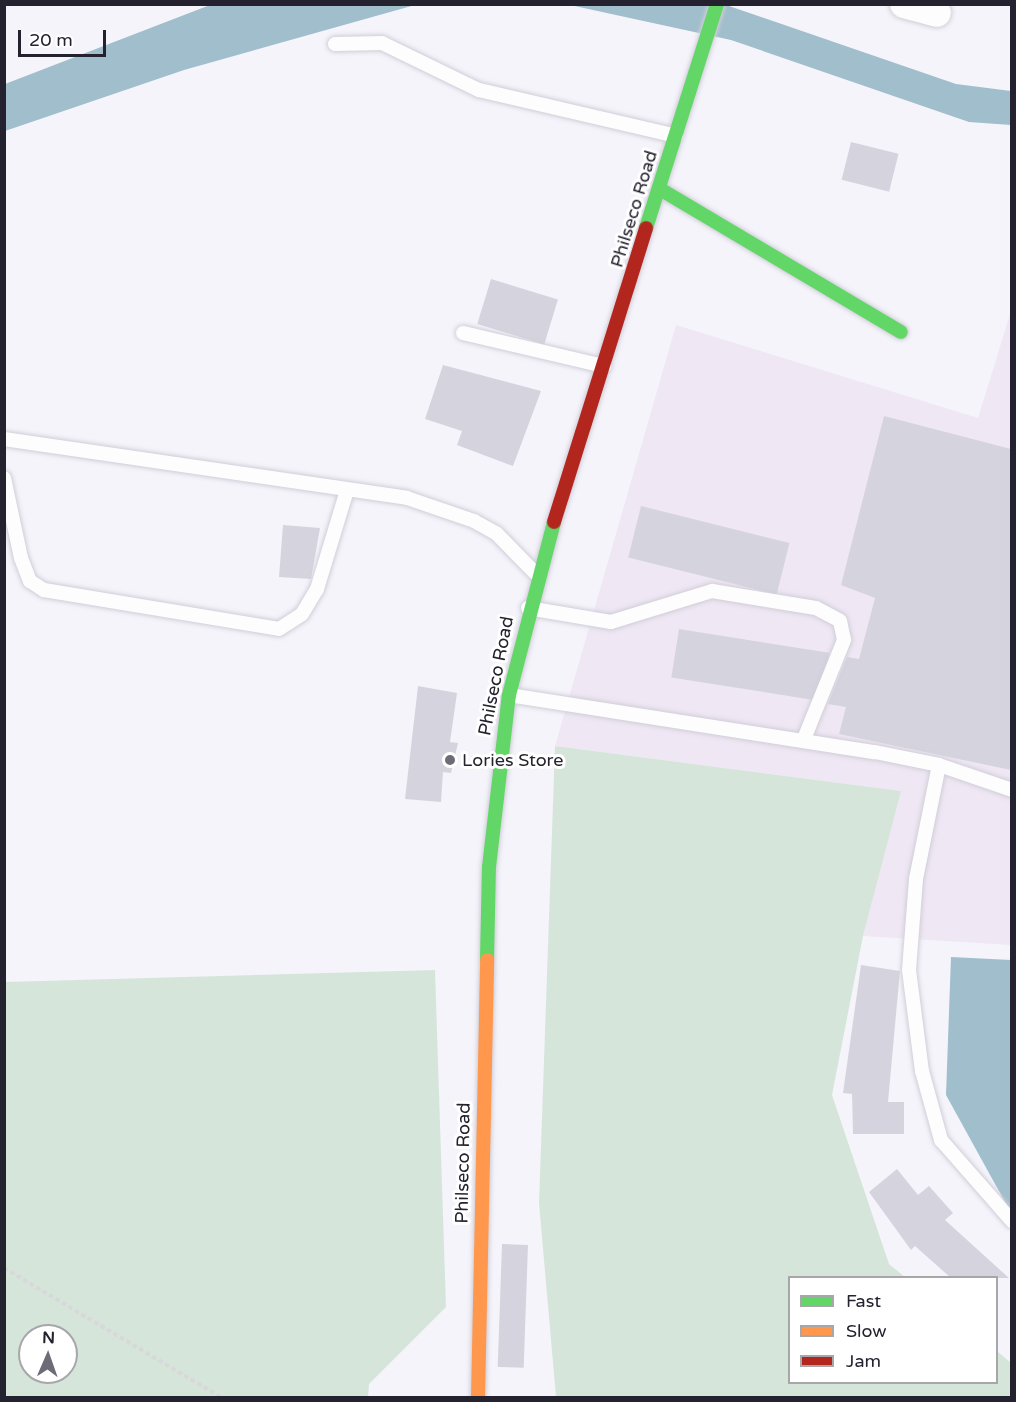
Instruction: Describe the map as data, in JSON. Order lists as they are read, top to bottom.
{
  "streets": {
    "street": ["Philseco Road"]
  },
  "places": ["Lories Store"],
  "legend": ["Fast", "Slow", "Jam"],
  "scale_bar": "20 m",
  "north": "top"
}
